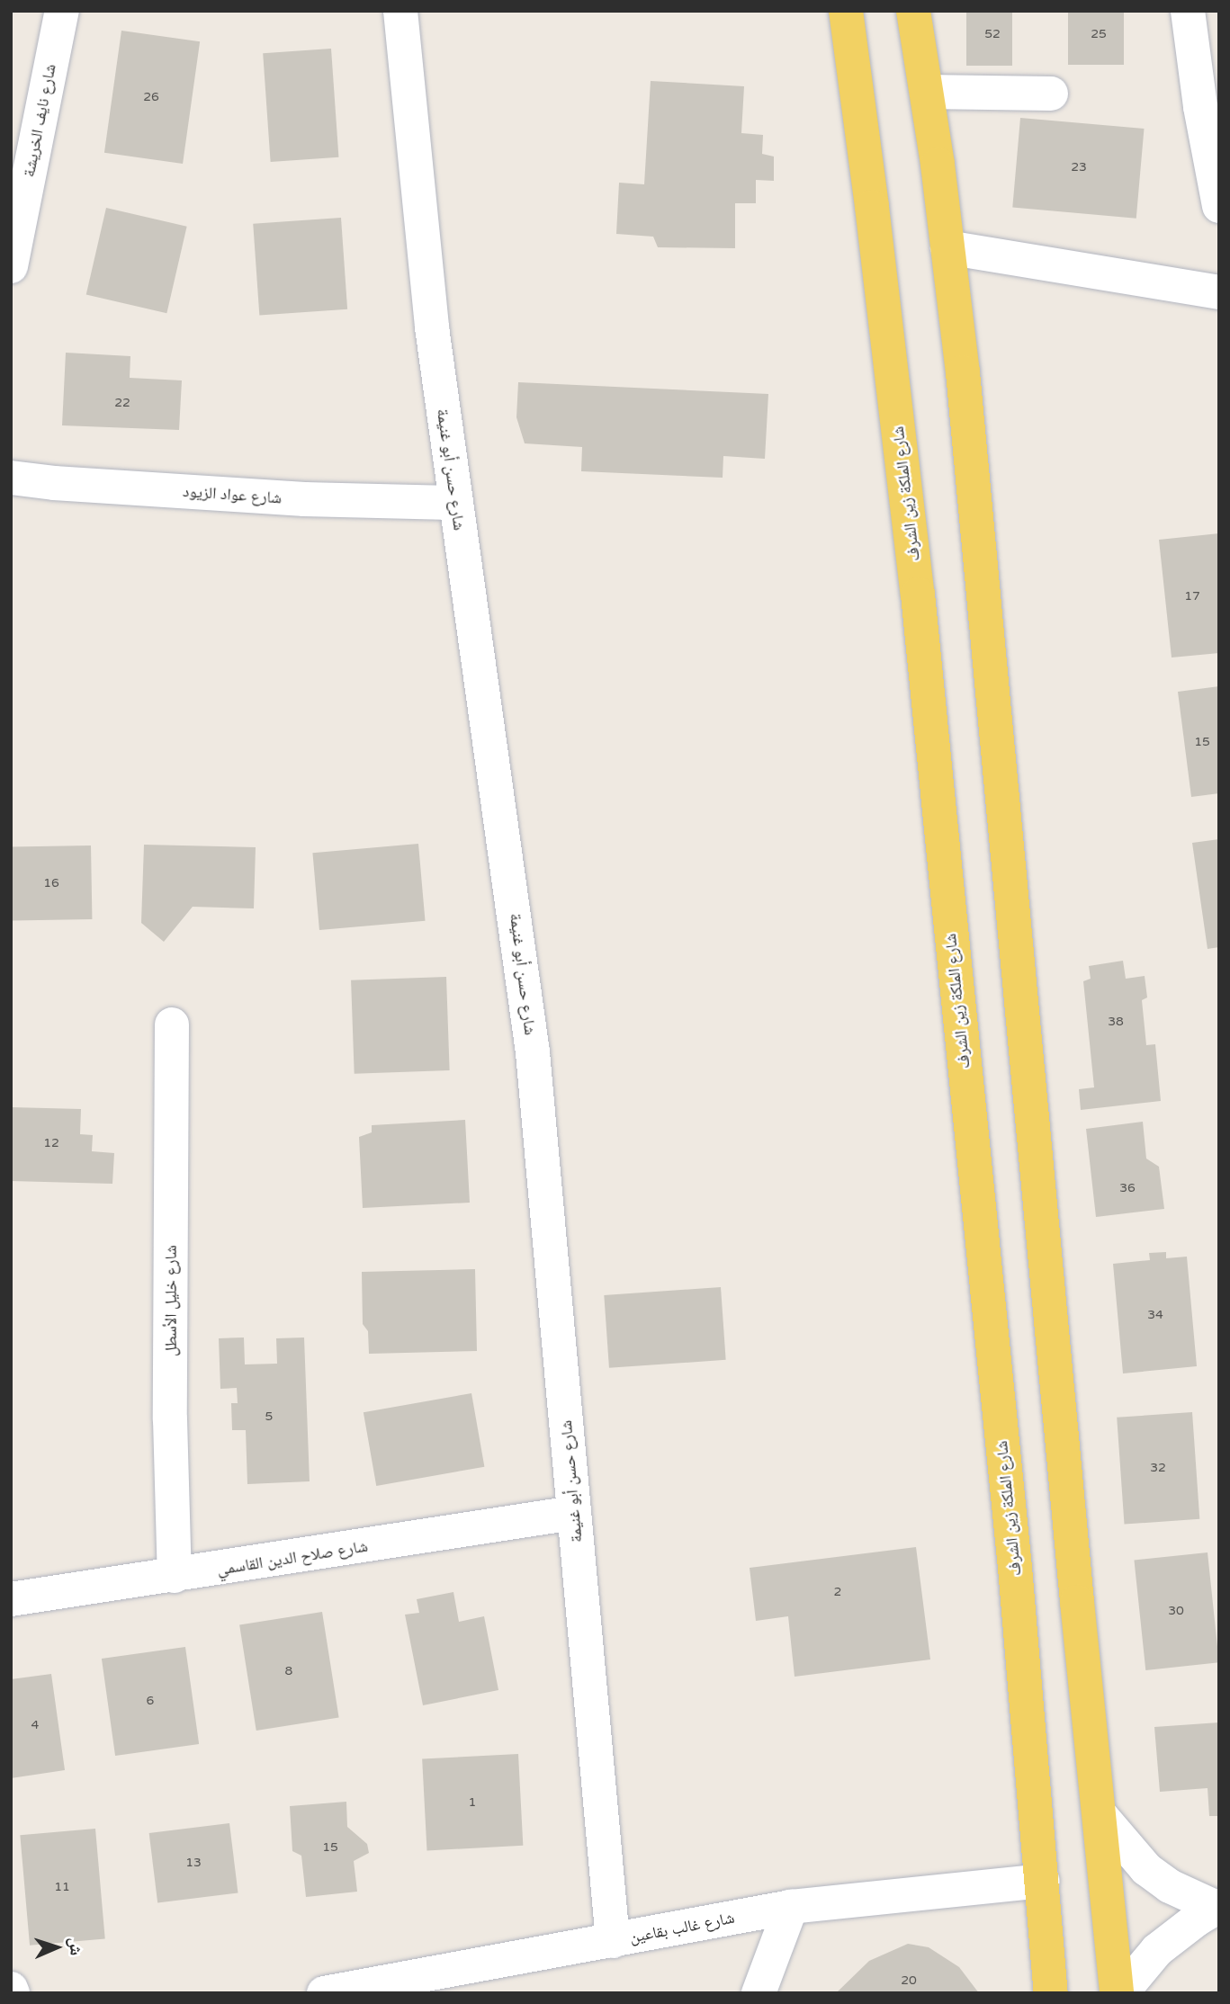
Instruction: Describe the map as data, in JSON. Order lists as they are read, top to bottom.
{
  "streets": {
    "main road": ["شارع الملكة زين الشرف"],
    "street": [
      "شارع نايف الخريشة",
      "شارع حسن أبو غنيمة",
      "شارع عواد الزيود",
      "شارع خليل الأسطل",
      "شارع صلاح الدين القاسمي",
      "شارع غالب بقاعين"
    ]
  },
  "crossings": [
    ["شارع حسن أبو غنيمة", "شارع عواد الزيود"],
    ["شارع حسن أبو غنيمة", "شارع صلاح الدين القاسمي"],
    ["شارع حسن أبو غنيمة", "شارع غالب بقاعين"],
    ["شارع الملكة زين الشرف", "شارع غالب بقاعين"],
    ["شارع خليل الأسطل", "شارع صلاح الدين القاسمي"]
  ],
  "house_numbers": [
    "52",
    "25",
    "26",
    "23",
    "22",
    "17",
    "15",
    "16",
    "38",
    "12",
    "36",
    "34",
    "5",
    "32",
    "2",
    "30",
    "8",
    "6",
    "4",
    "1",
    "15",
    "13",
    "11",
    "20"
  ],
  "north": "right"
}
